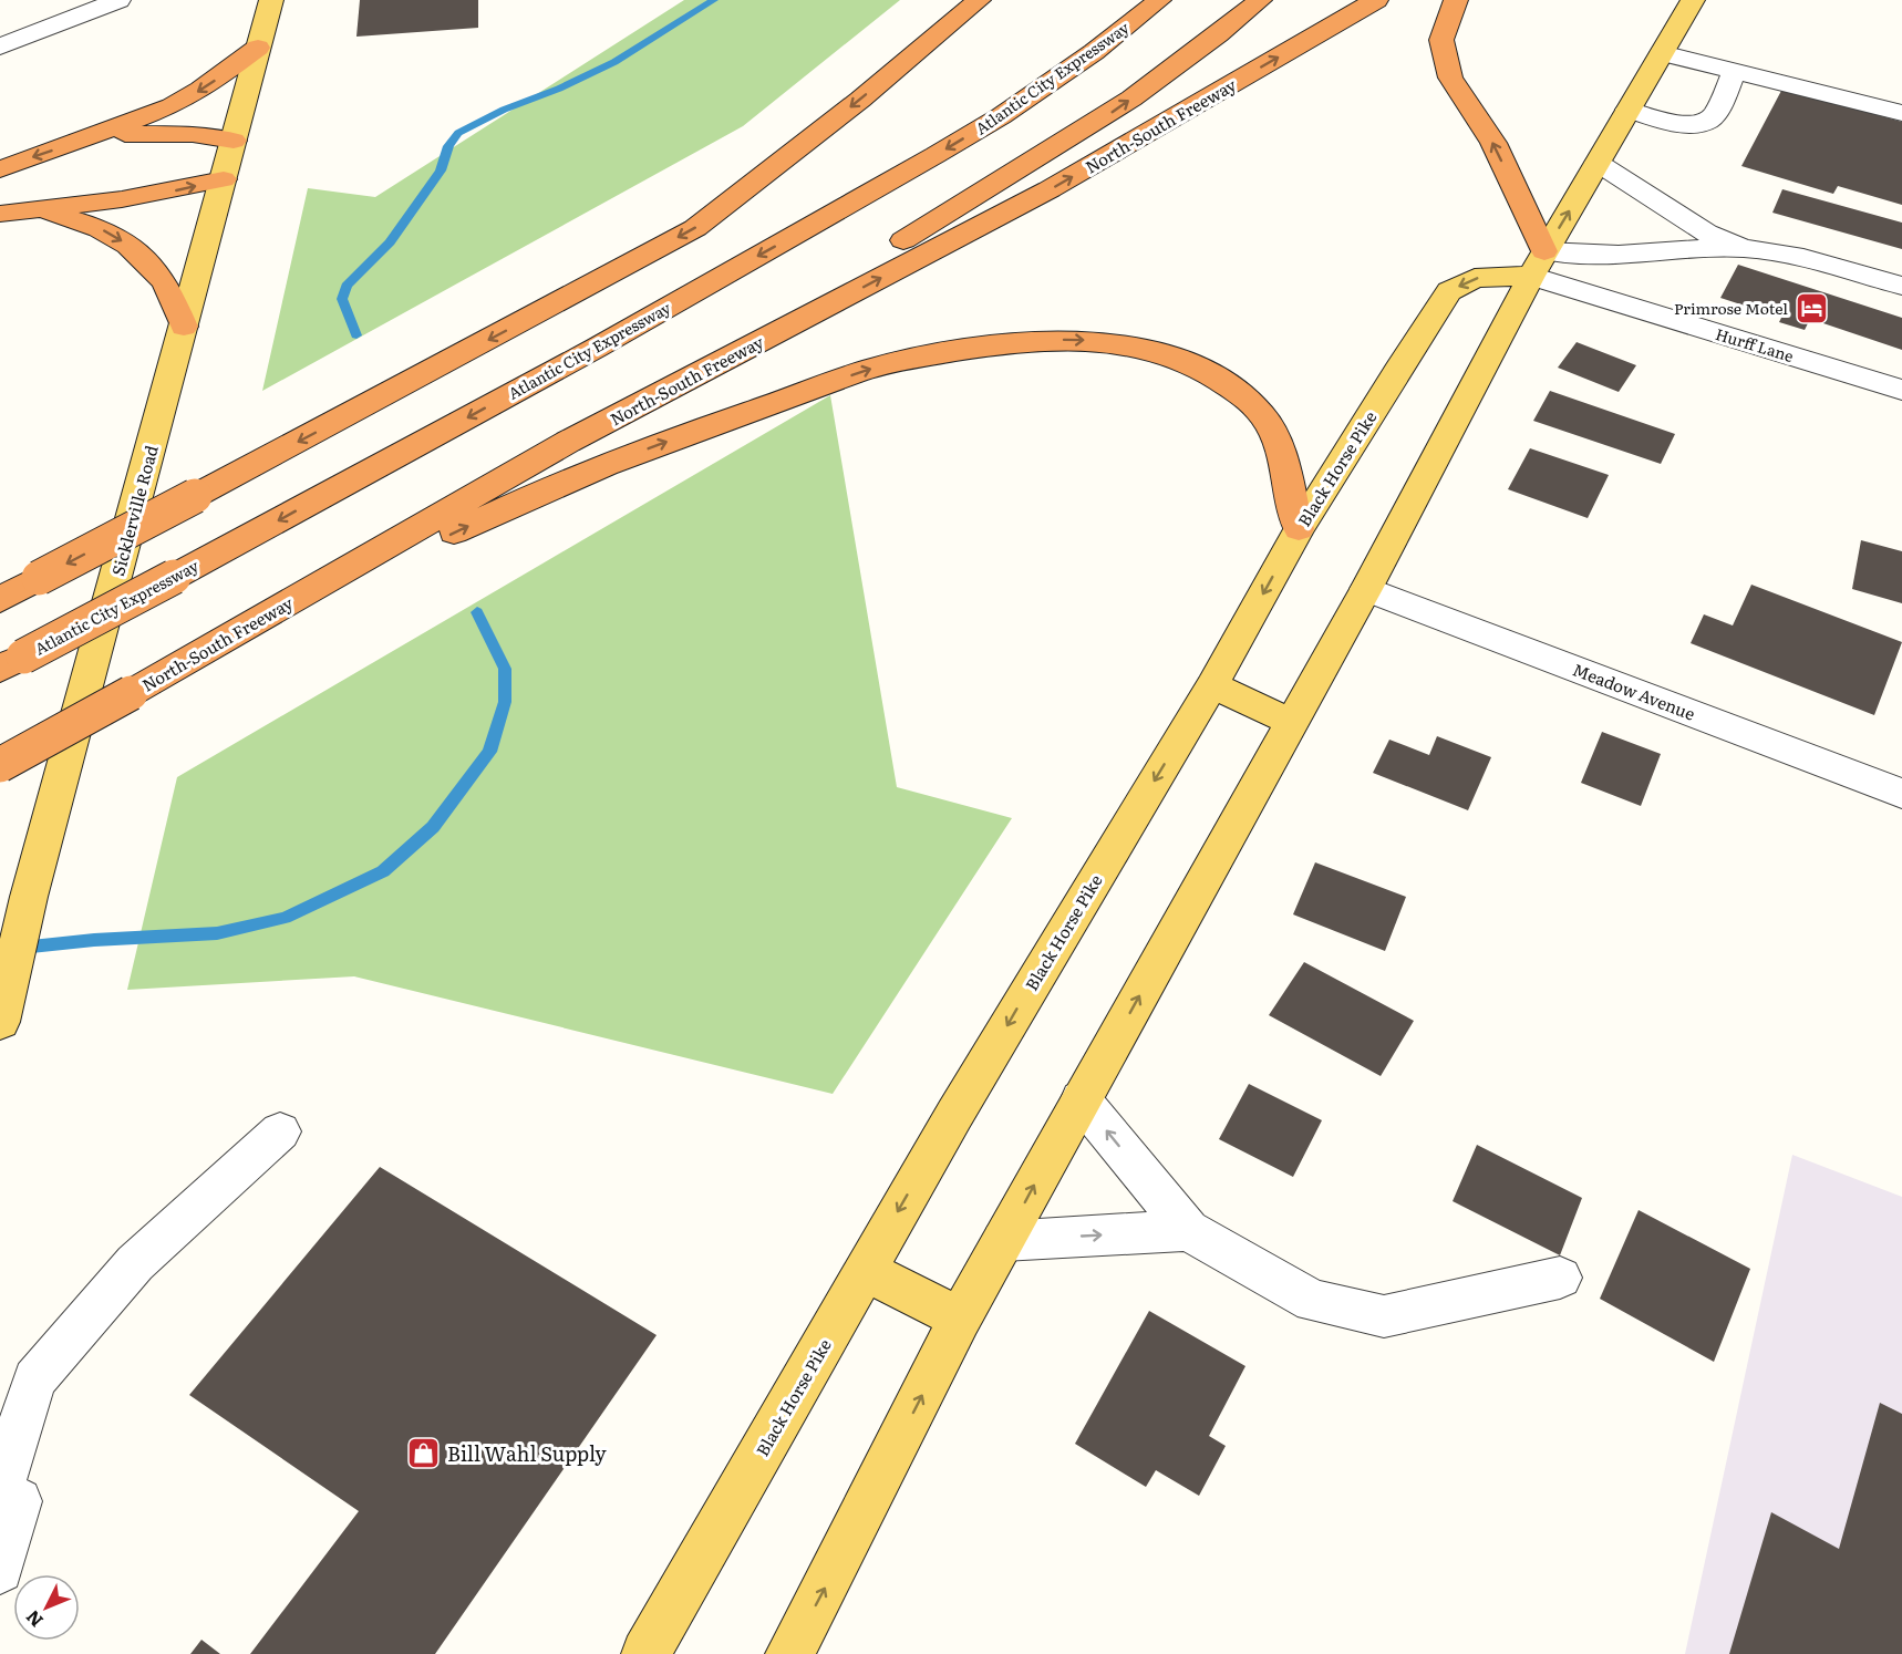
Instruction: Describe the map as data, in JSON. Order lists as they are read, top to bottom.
{
  "streets": {
    "highway": ["Atlantic City Expressway", "North-South Freeway"],
    "main road": ["Black Horse Pike", "Sicklerville Road"],
    "street": ["Hurff Lane", "Meadow Avenue"]
  },
  "crossings": [
    ["Hurff Lane", "Black Horse Pike"]
  ],
  "places": {
    "hotel": ["Primrose Motel"],
    "shop": ["Bill Wahl Supply"]
  },
  "north": "bottom left"
}
